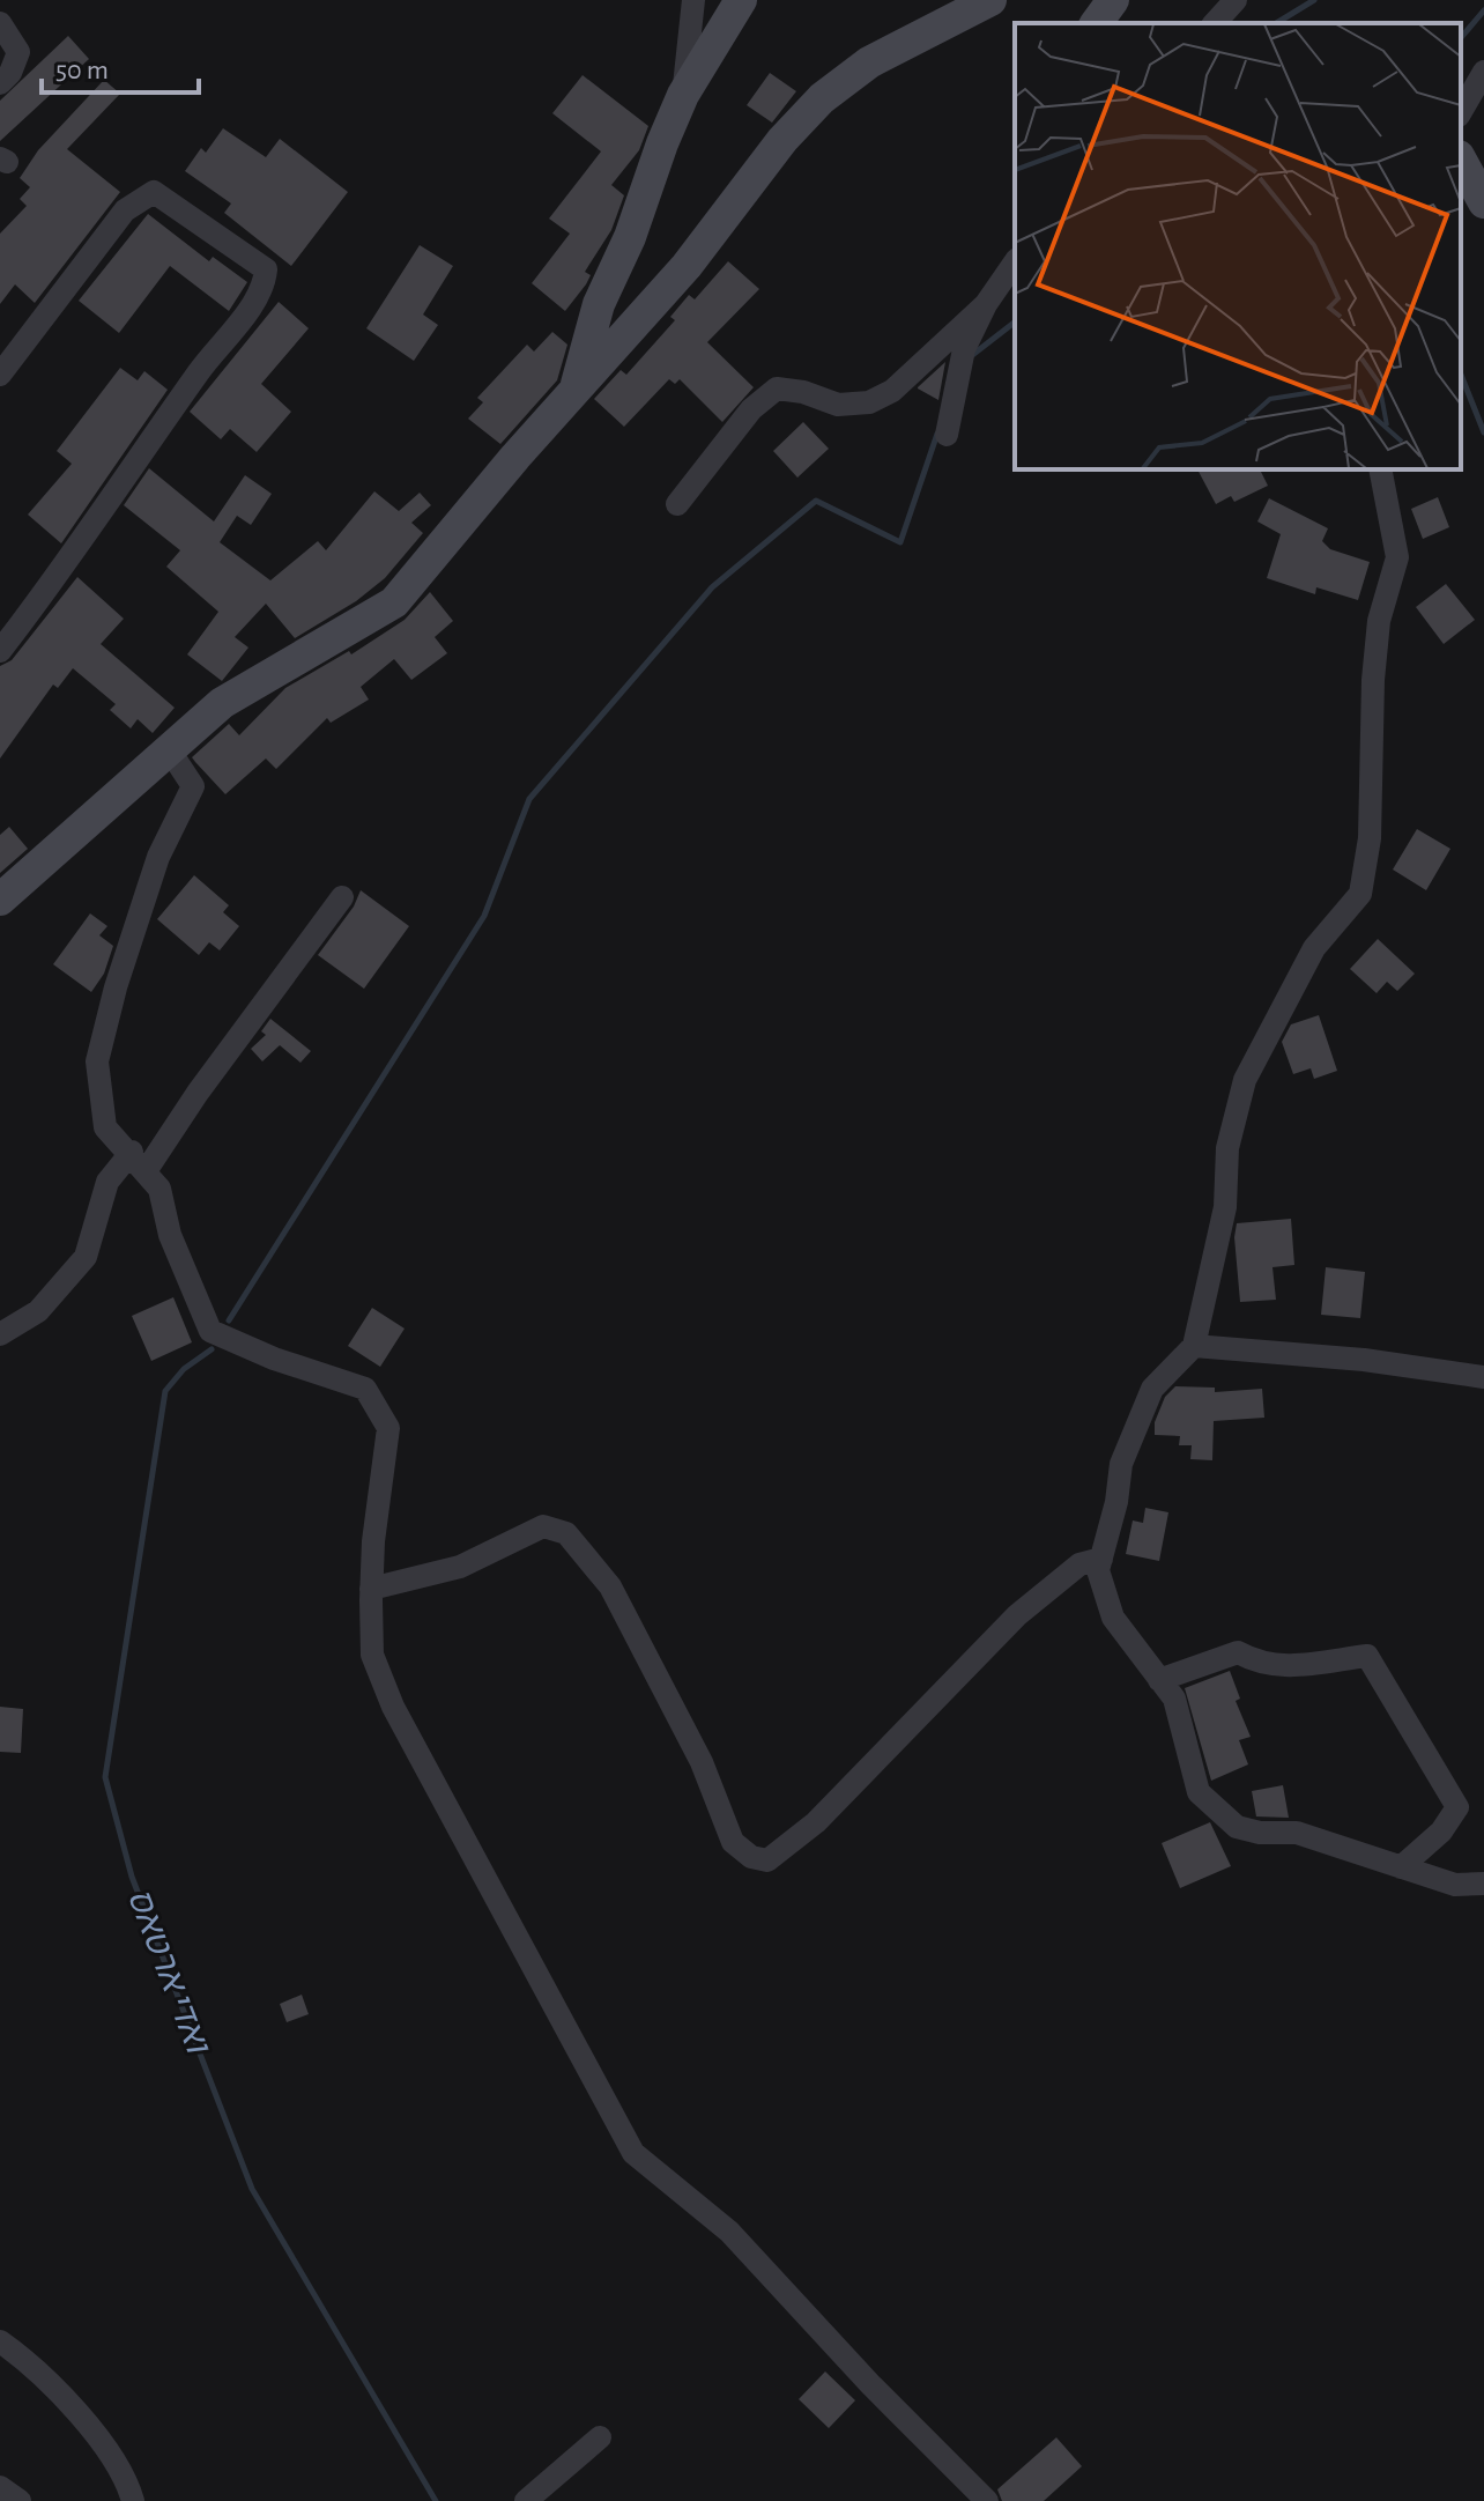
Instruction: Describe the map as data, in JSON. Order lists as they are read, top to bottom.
{
  "water": ["ואדי ארטאס"],
  "scale_bar": "50 m"
}
